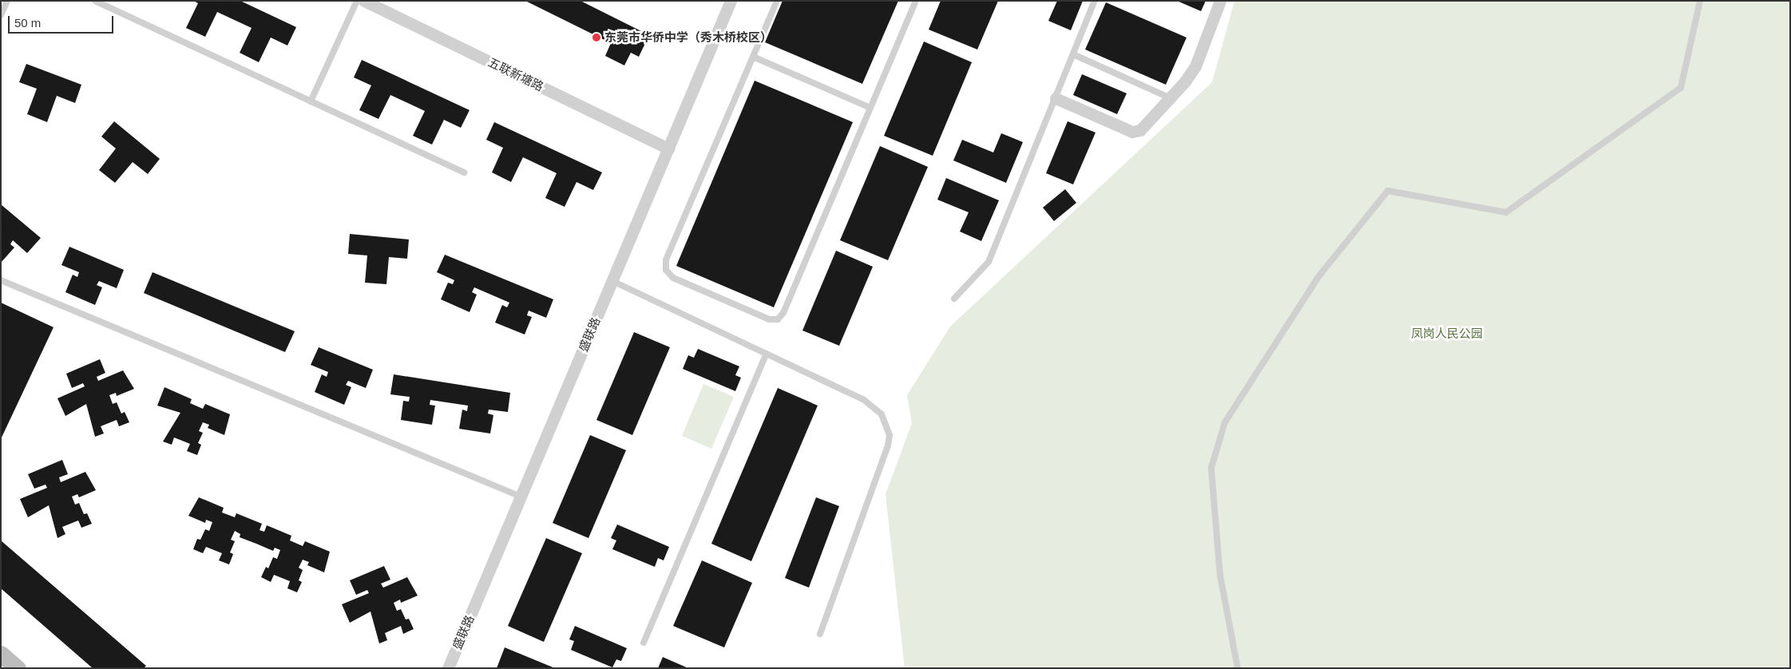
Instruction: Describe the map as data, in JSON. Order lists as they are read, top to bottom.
{
  "streets": {
    "street": ["五联新塘路", "盛联路"]
  },
  "crossings": [
    ["五联新塘路", "盛联路"]
  ],
  "parks": ["凤岗人民公园"],
  "places": ["东莞市华侨中学（秀木桥校区）"],
  "scale_bar": "50 m"
}
